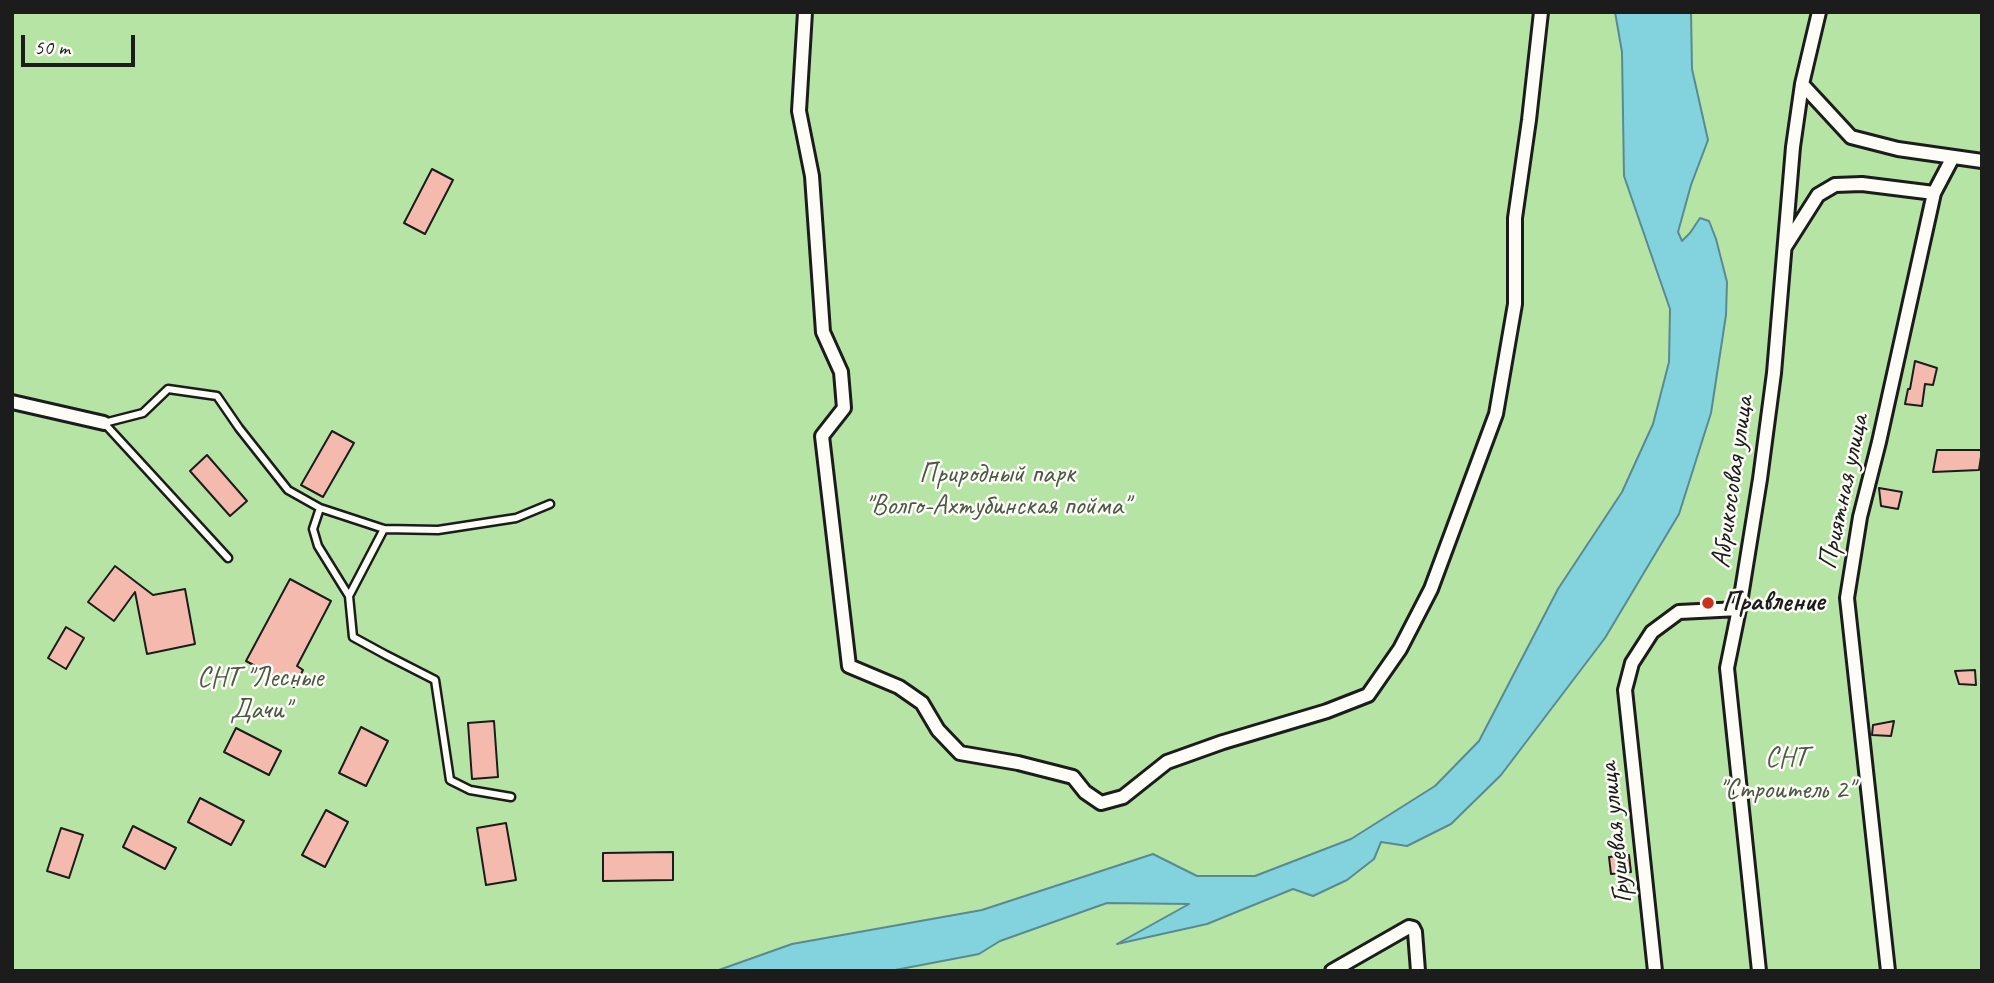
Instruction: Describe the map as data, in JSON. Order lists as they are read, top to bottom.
{
  "streets": {
    "street": ["Абрикосовая улица", "Приятная улица", "Грушевая улица"]
  },
  "crossings": [
    ["Абрикосовая улица", "Грушевая улица"]
  ],
  "parks": ["Природный парк \"Волго-Ахтубинская пойма\"", "СНТ \"Лесные Дачи\"", "СНТ \"Строитель 2\""],
  "places": ["Правление"],
  "scale_bar": "50 m"
}
